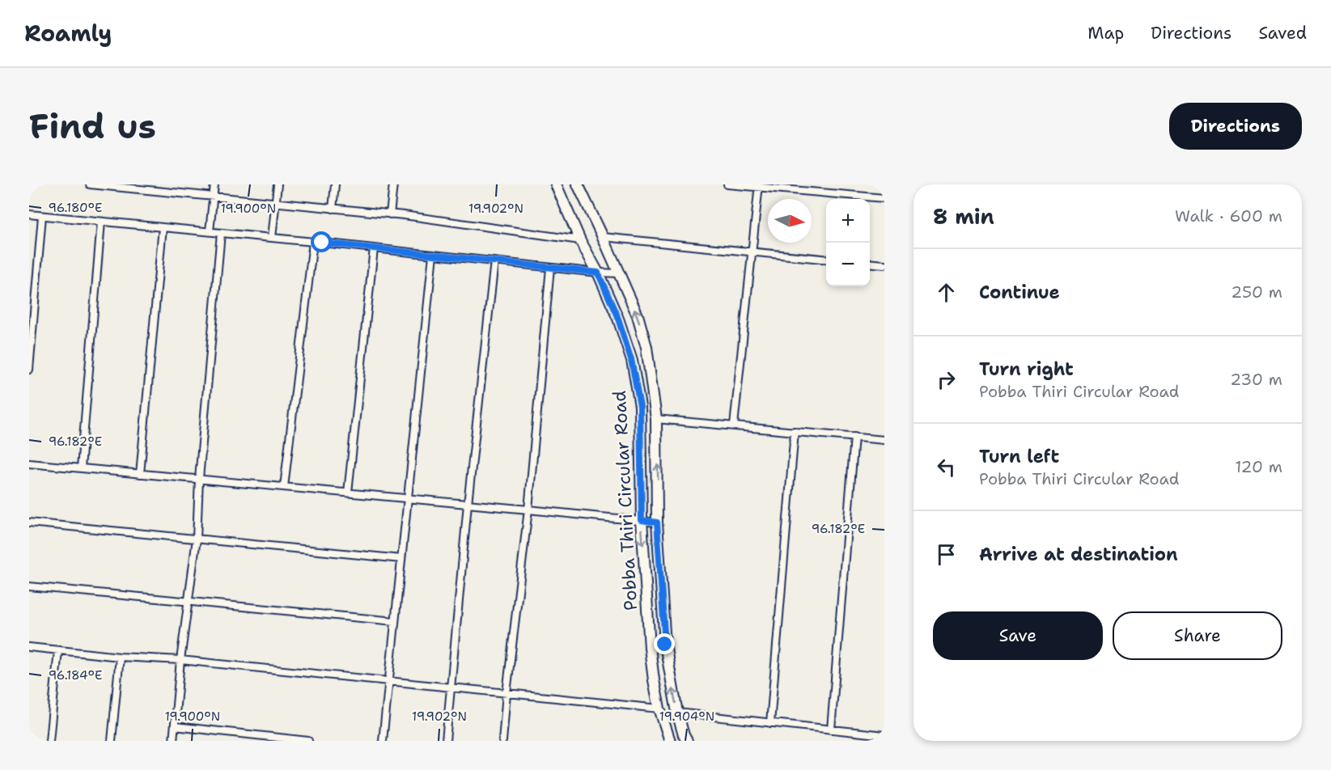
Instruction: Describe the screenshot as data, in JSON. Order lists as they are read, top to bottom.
{
  "streets": {
    "main road": ["Pobba Thiri Circular Road"]
  },
  "north": "right",
  "page": {
    "header": "Roamly",
    "nav": ["Map", "Directions", "Saved"],
    "buttons": [
      "Directions",
      ["Save", "Share"]
    ],
    "title": "Find us",
    "heading": ["8 min", "Walk · 600 m"],
    "map_buttons": ["+", "−"],
    "list": [
      ["Continue", "250 m"],
      ["Turn right", "Pobba Thiri Circular Road", "230 m"],
      ["Turn left", "Pobba Thiri Circular Road", "120 m"],
      "Arrive at destination"
    ]
  },
  "coordinates": [
    "96.180°E",
    "19.900°N",
    "19.902°N",
    "96.182°E",
    "96.184°E",
    "19.904°N"
  ]
}
